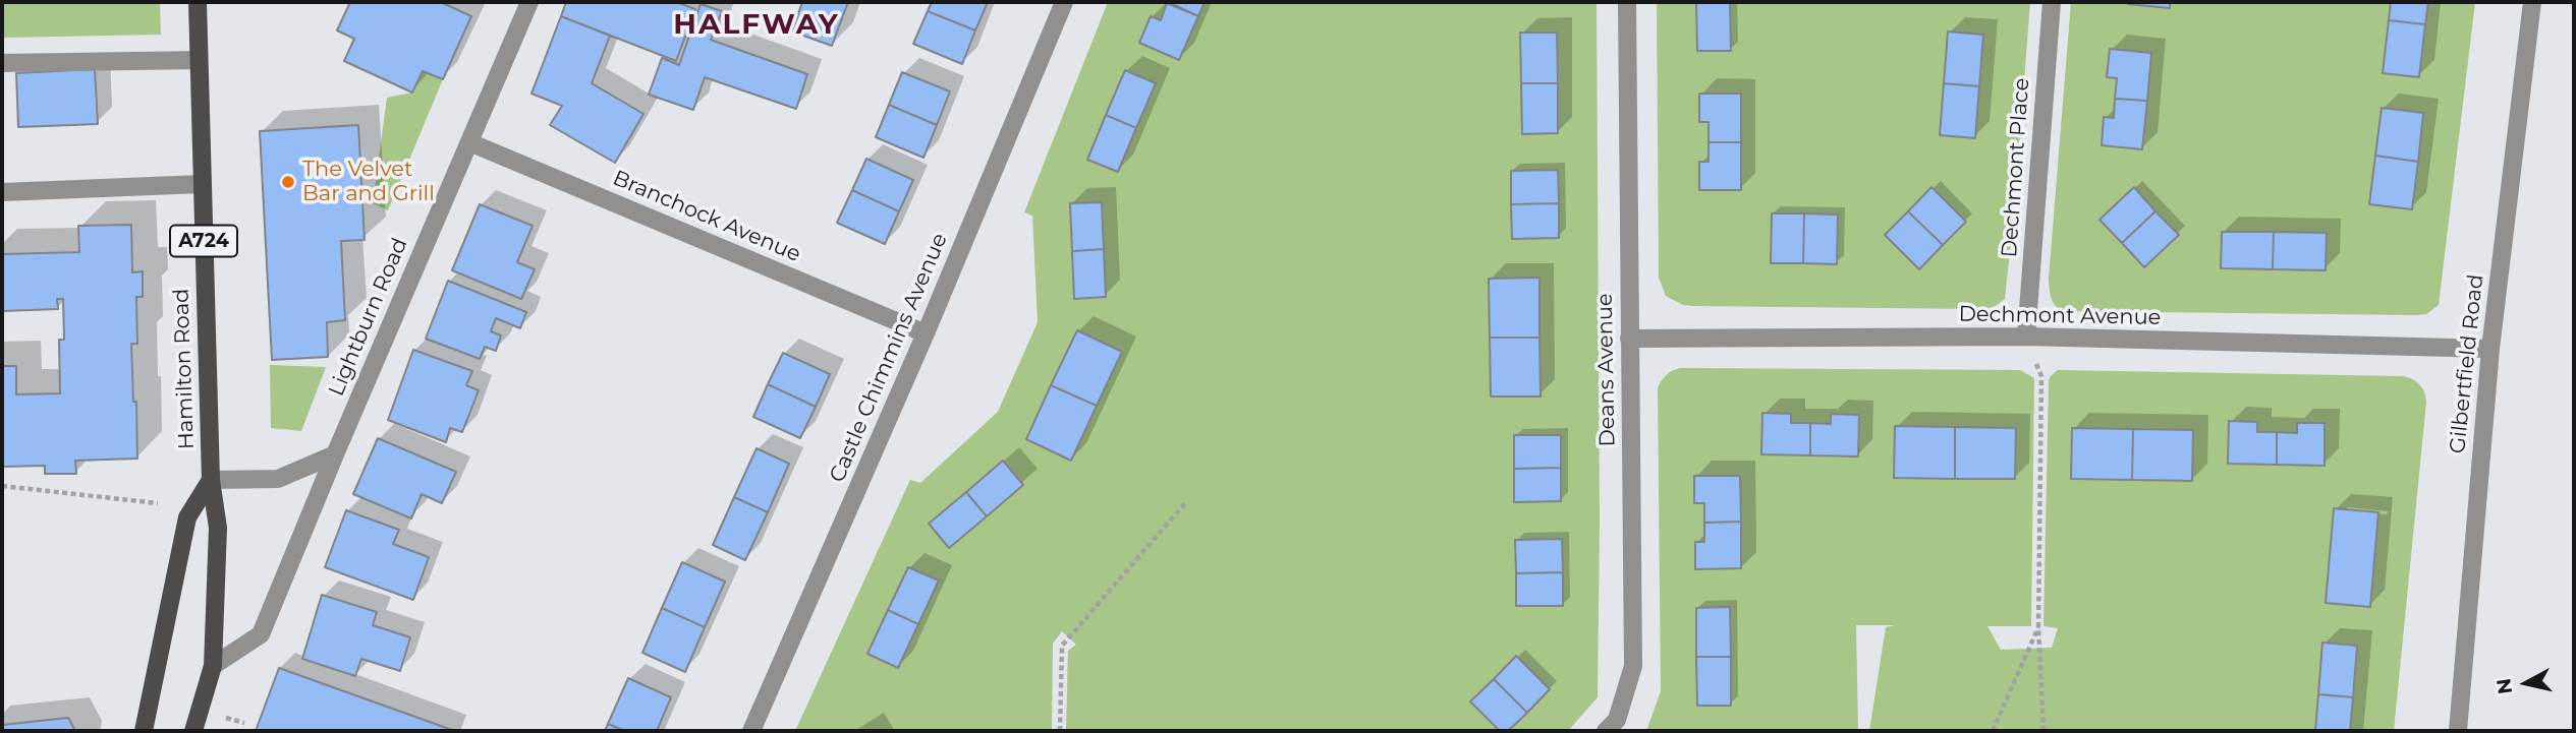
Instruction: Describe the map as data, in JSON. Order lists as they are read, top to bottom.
{
  "streets": {
    "main road": ["A724", "Hamilton Road"],
    "street": [
      "Dechmont Place",
      "Branchock Avenue",
      "Dechmont Avenue",
      "Lightburn Road",
      "Castle Chimmins Avenue",
      "Gilbertfield Road",
      "Deans Avenue"
    ]
  },
  "crossings": [
    ["Dechmont Place", "Dechmont Avenue"],
    ["Branchock Avenue", "Lightburn Road"],
    ["Branchock Avenue", "Castle Chimmins Avenue"],
    ["Dechmont Avenue", "Gilbertfield Road"],
    ["Dechmont Avenue", "Deans Avenue"],
    ["Lightburn Road", "Hamilton Road"]
  ],
  "districts": ["HALFWAY"],
  "places": ["The Velvet Bar and Grill"],
  "north": "left"
}
